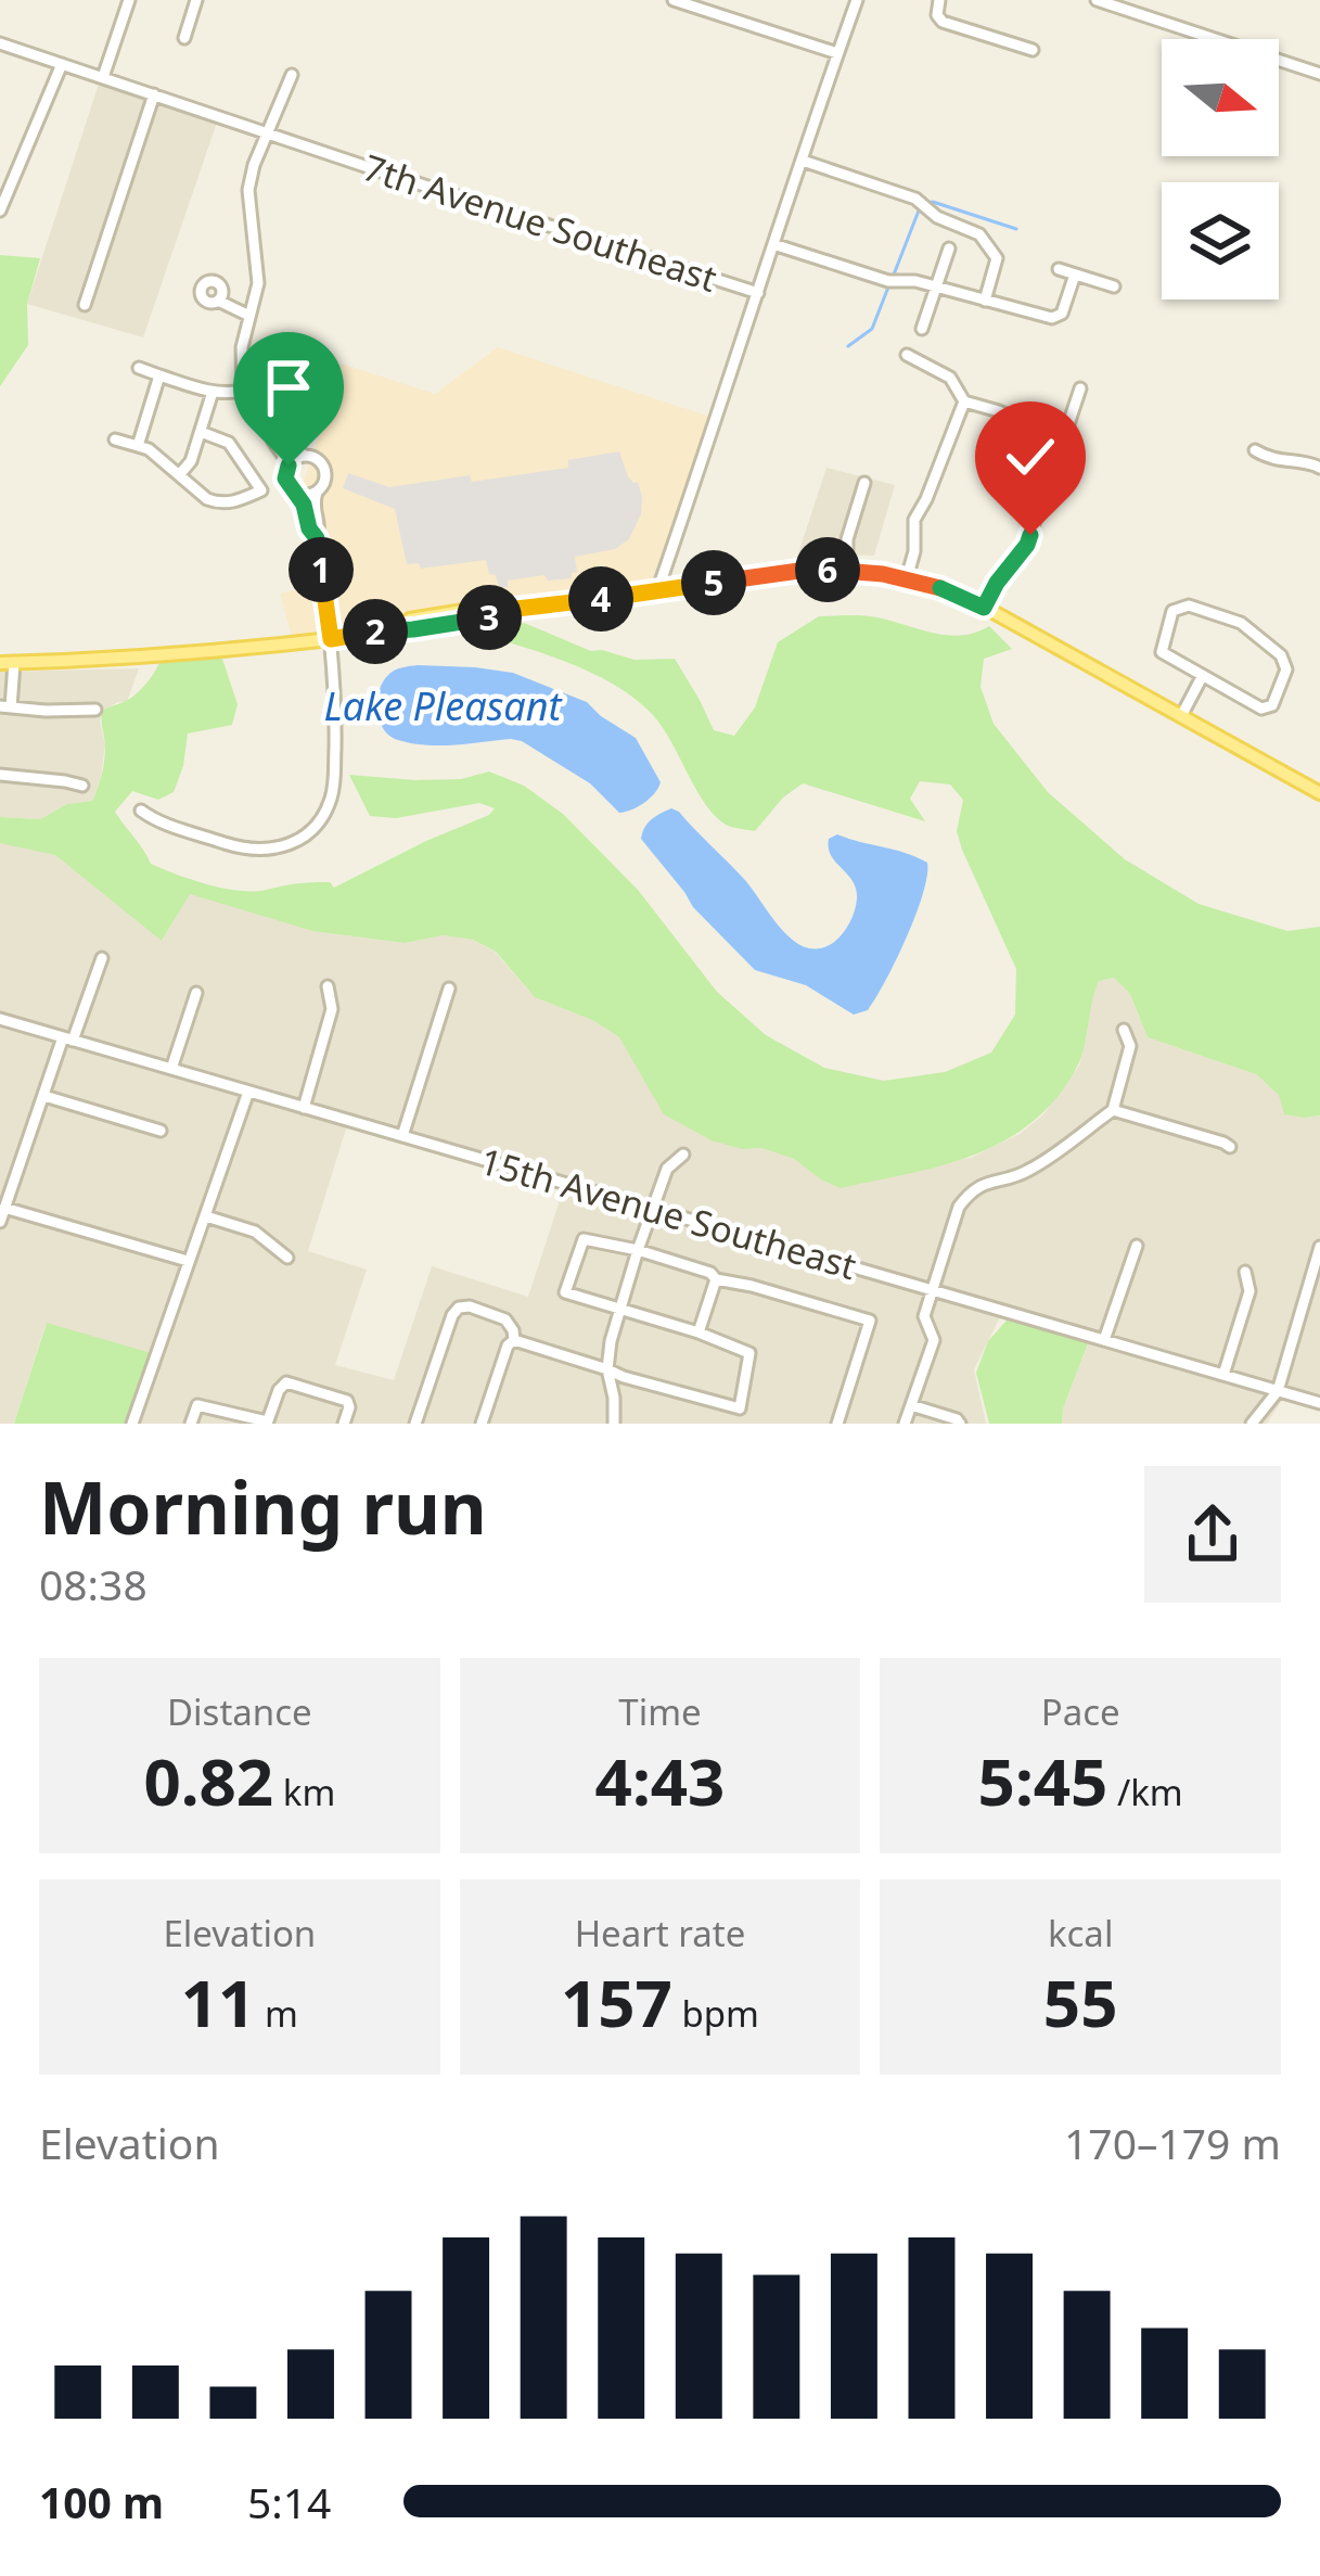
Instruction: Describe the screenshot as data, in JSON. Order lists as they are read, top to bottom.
{
  "streets": {
    "street": ["7th Avenue Southeast", "15th Avenue Southeast"]
  },
  "water": ["Lake Pleasant"],
  "north": "right",
  "page": {
    "pins": [
      "1",
      "6",
      "5",
      "4",
      "3",
      "2"
    ],
    "heading": ["Morning run", "08:38"],
    "stats": [
      ["Distance", "0.82 km"],
      ["Time", "4:43"],
      ["Pace", "5:45 /km"],
      ["Elevation", "11 m"],
      ["Heart rate", "157 bpm"],
      ["kcal", "55"]
    ],
    "chart": ["Elevation", "170–179 m"],
    "list": [
      {
        "name": "100 m",
        "note": "5:14"
      }
    ]
  }
}
